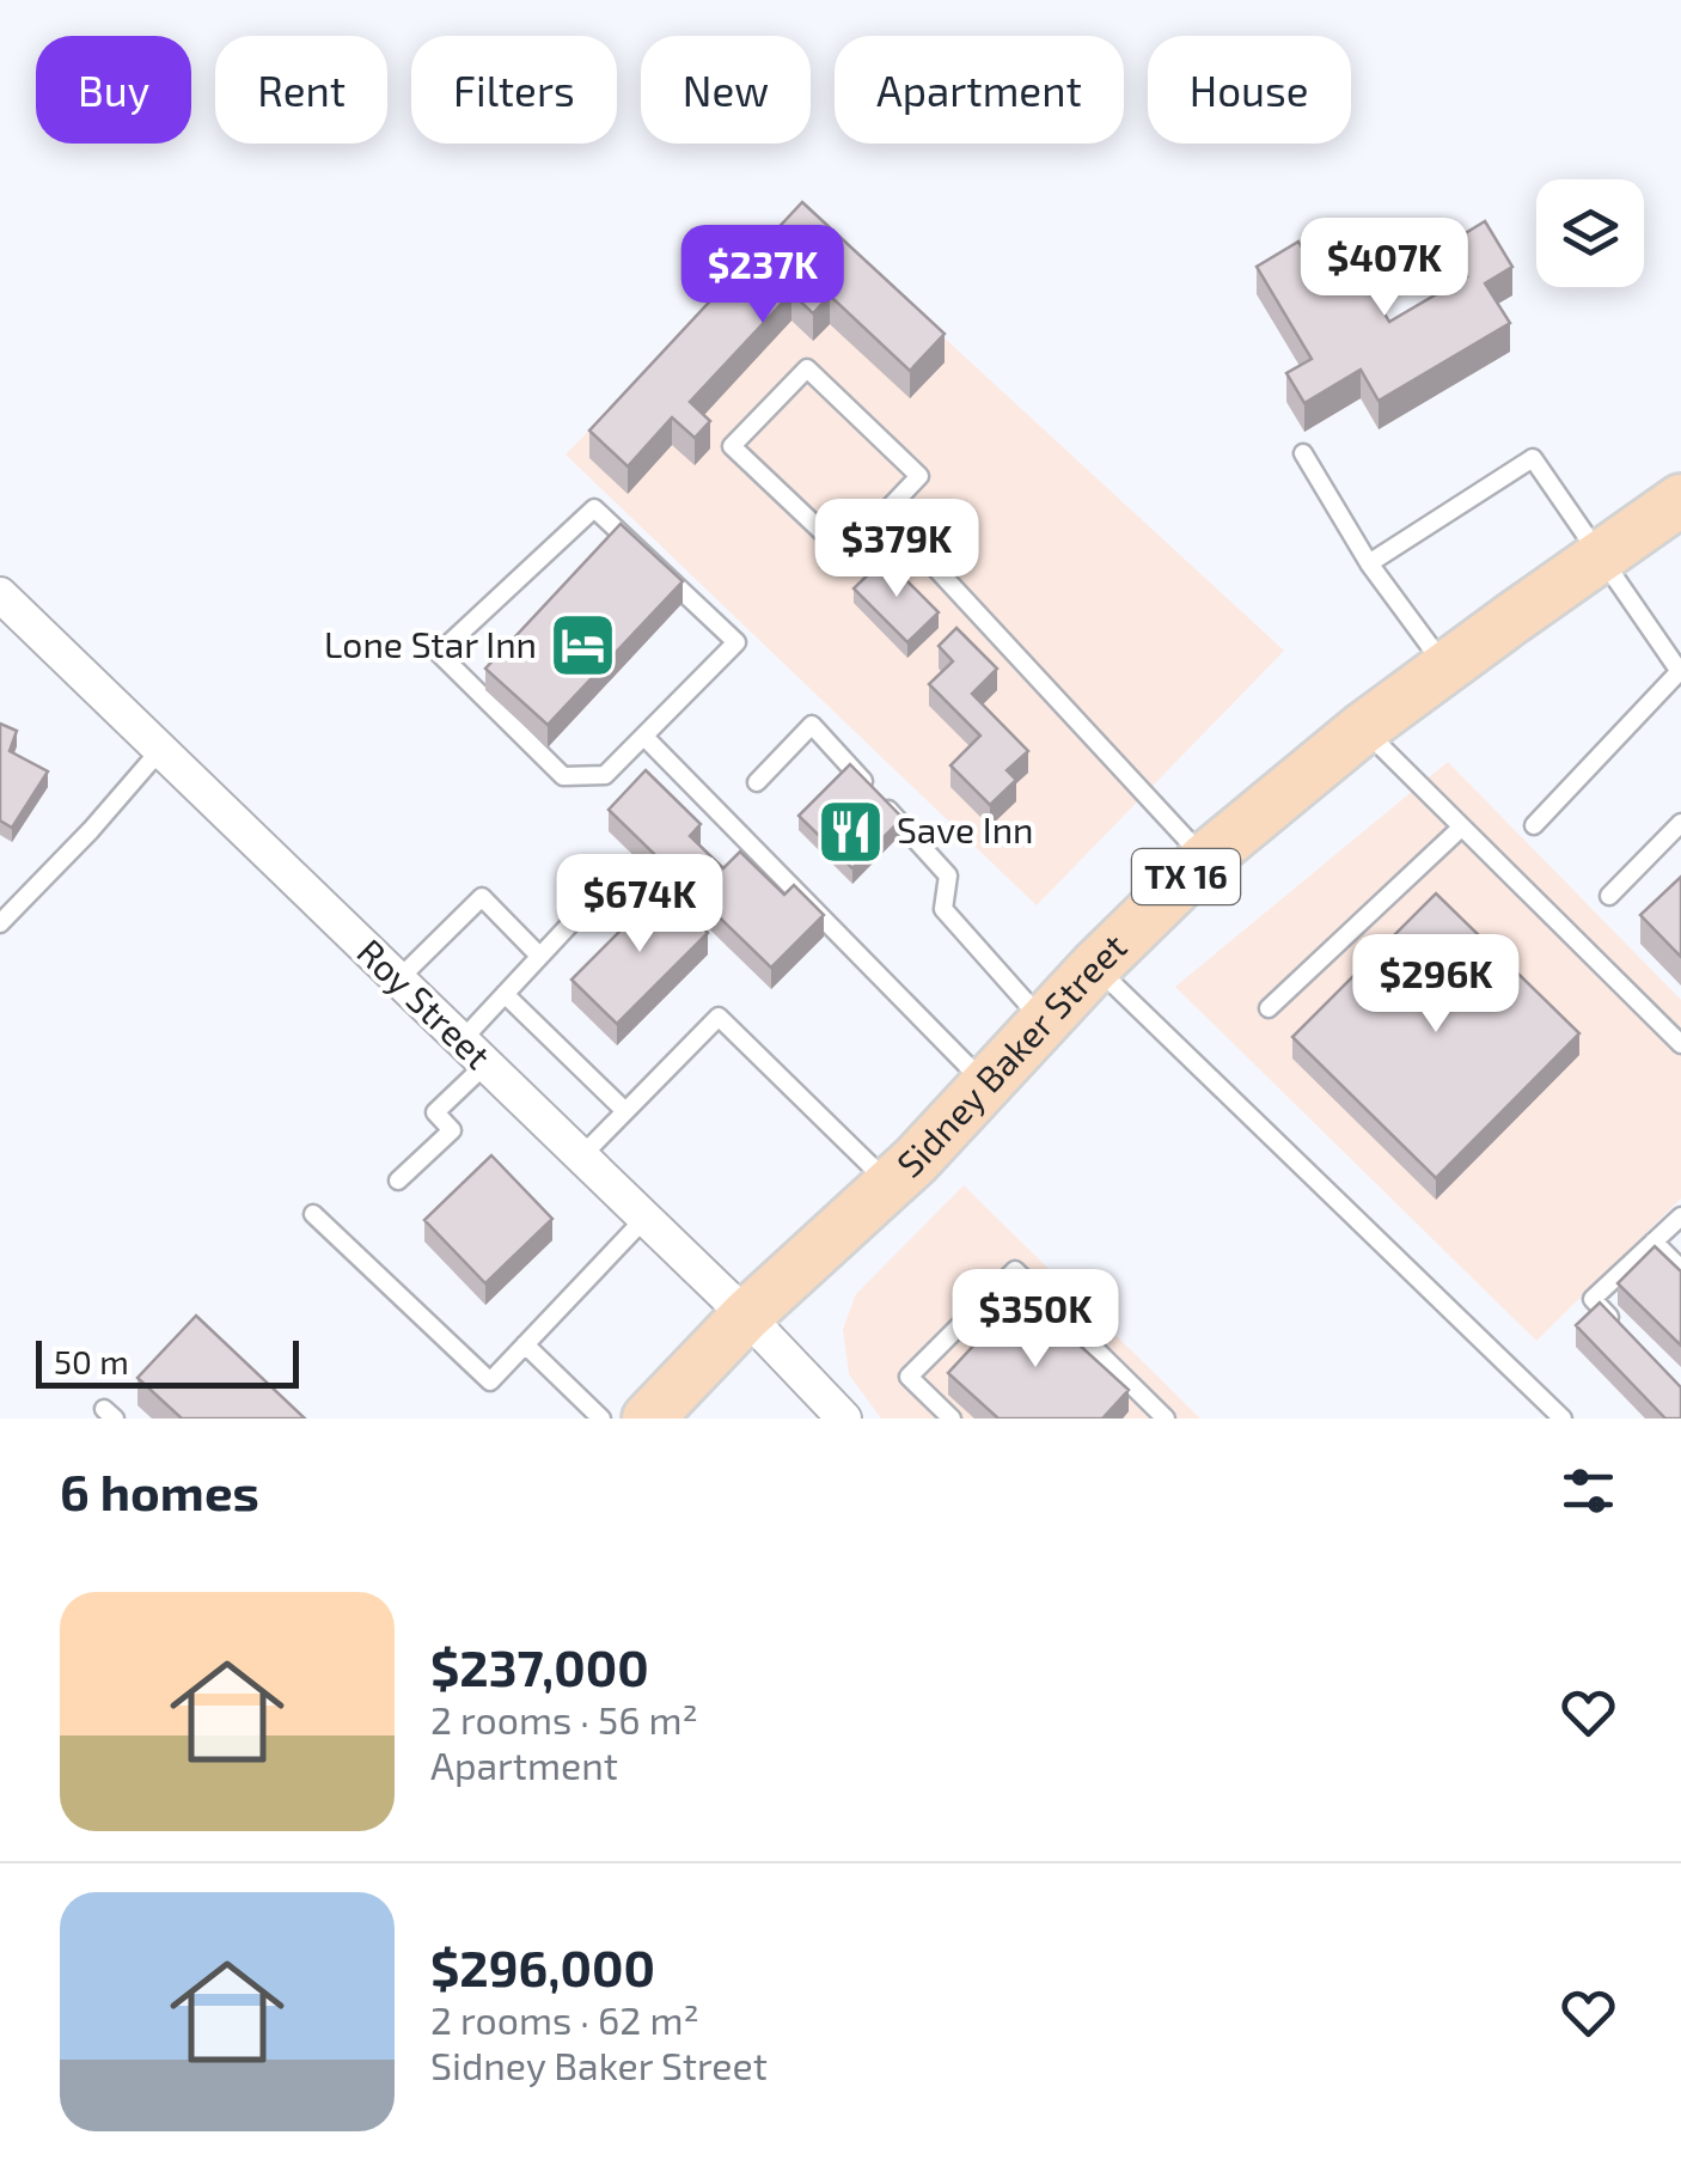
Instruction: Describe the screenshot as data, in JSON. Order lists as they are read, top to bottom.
{
  "streets": {
    "main road": ["TX 16", "Sidney Baker Street"],
    "street": ["Roy Street"]
  },
  "crossings": [
    ["Roy Street", "Sidney Baker Street"]
  ],
  "places": {
    "hotel": ["Lone Star Inn"],
    "restaurant": ["Save Inn"]
  },
  "scale_bar": "50 m",
  "page": {
    "chip": [
      "Buy",
      "Rent",
      "Filters",
      "New",
      "Apartment",
      "House"
    ],
    "price": [
      "$407K",
      "$237K",
      "$379K",
      "$674K",
      "$296K",
      "$350K"
    ],
    "scale": "50 m",
    "heading": "6 homes",
    "list": [
      {
        "name": "$237,000",
        "note": "2 rooms · 56 m² · Apartment"
      },
      {
        "name": "$296,000",
        "note": "2 rooms · 62 m² · Sidney Baker Street"
      }
    ]
  }
}
